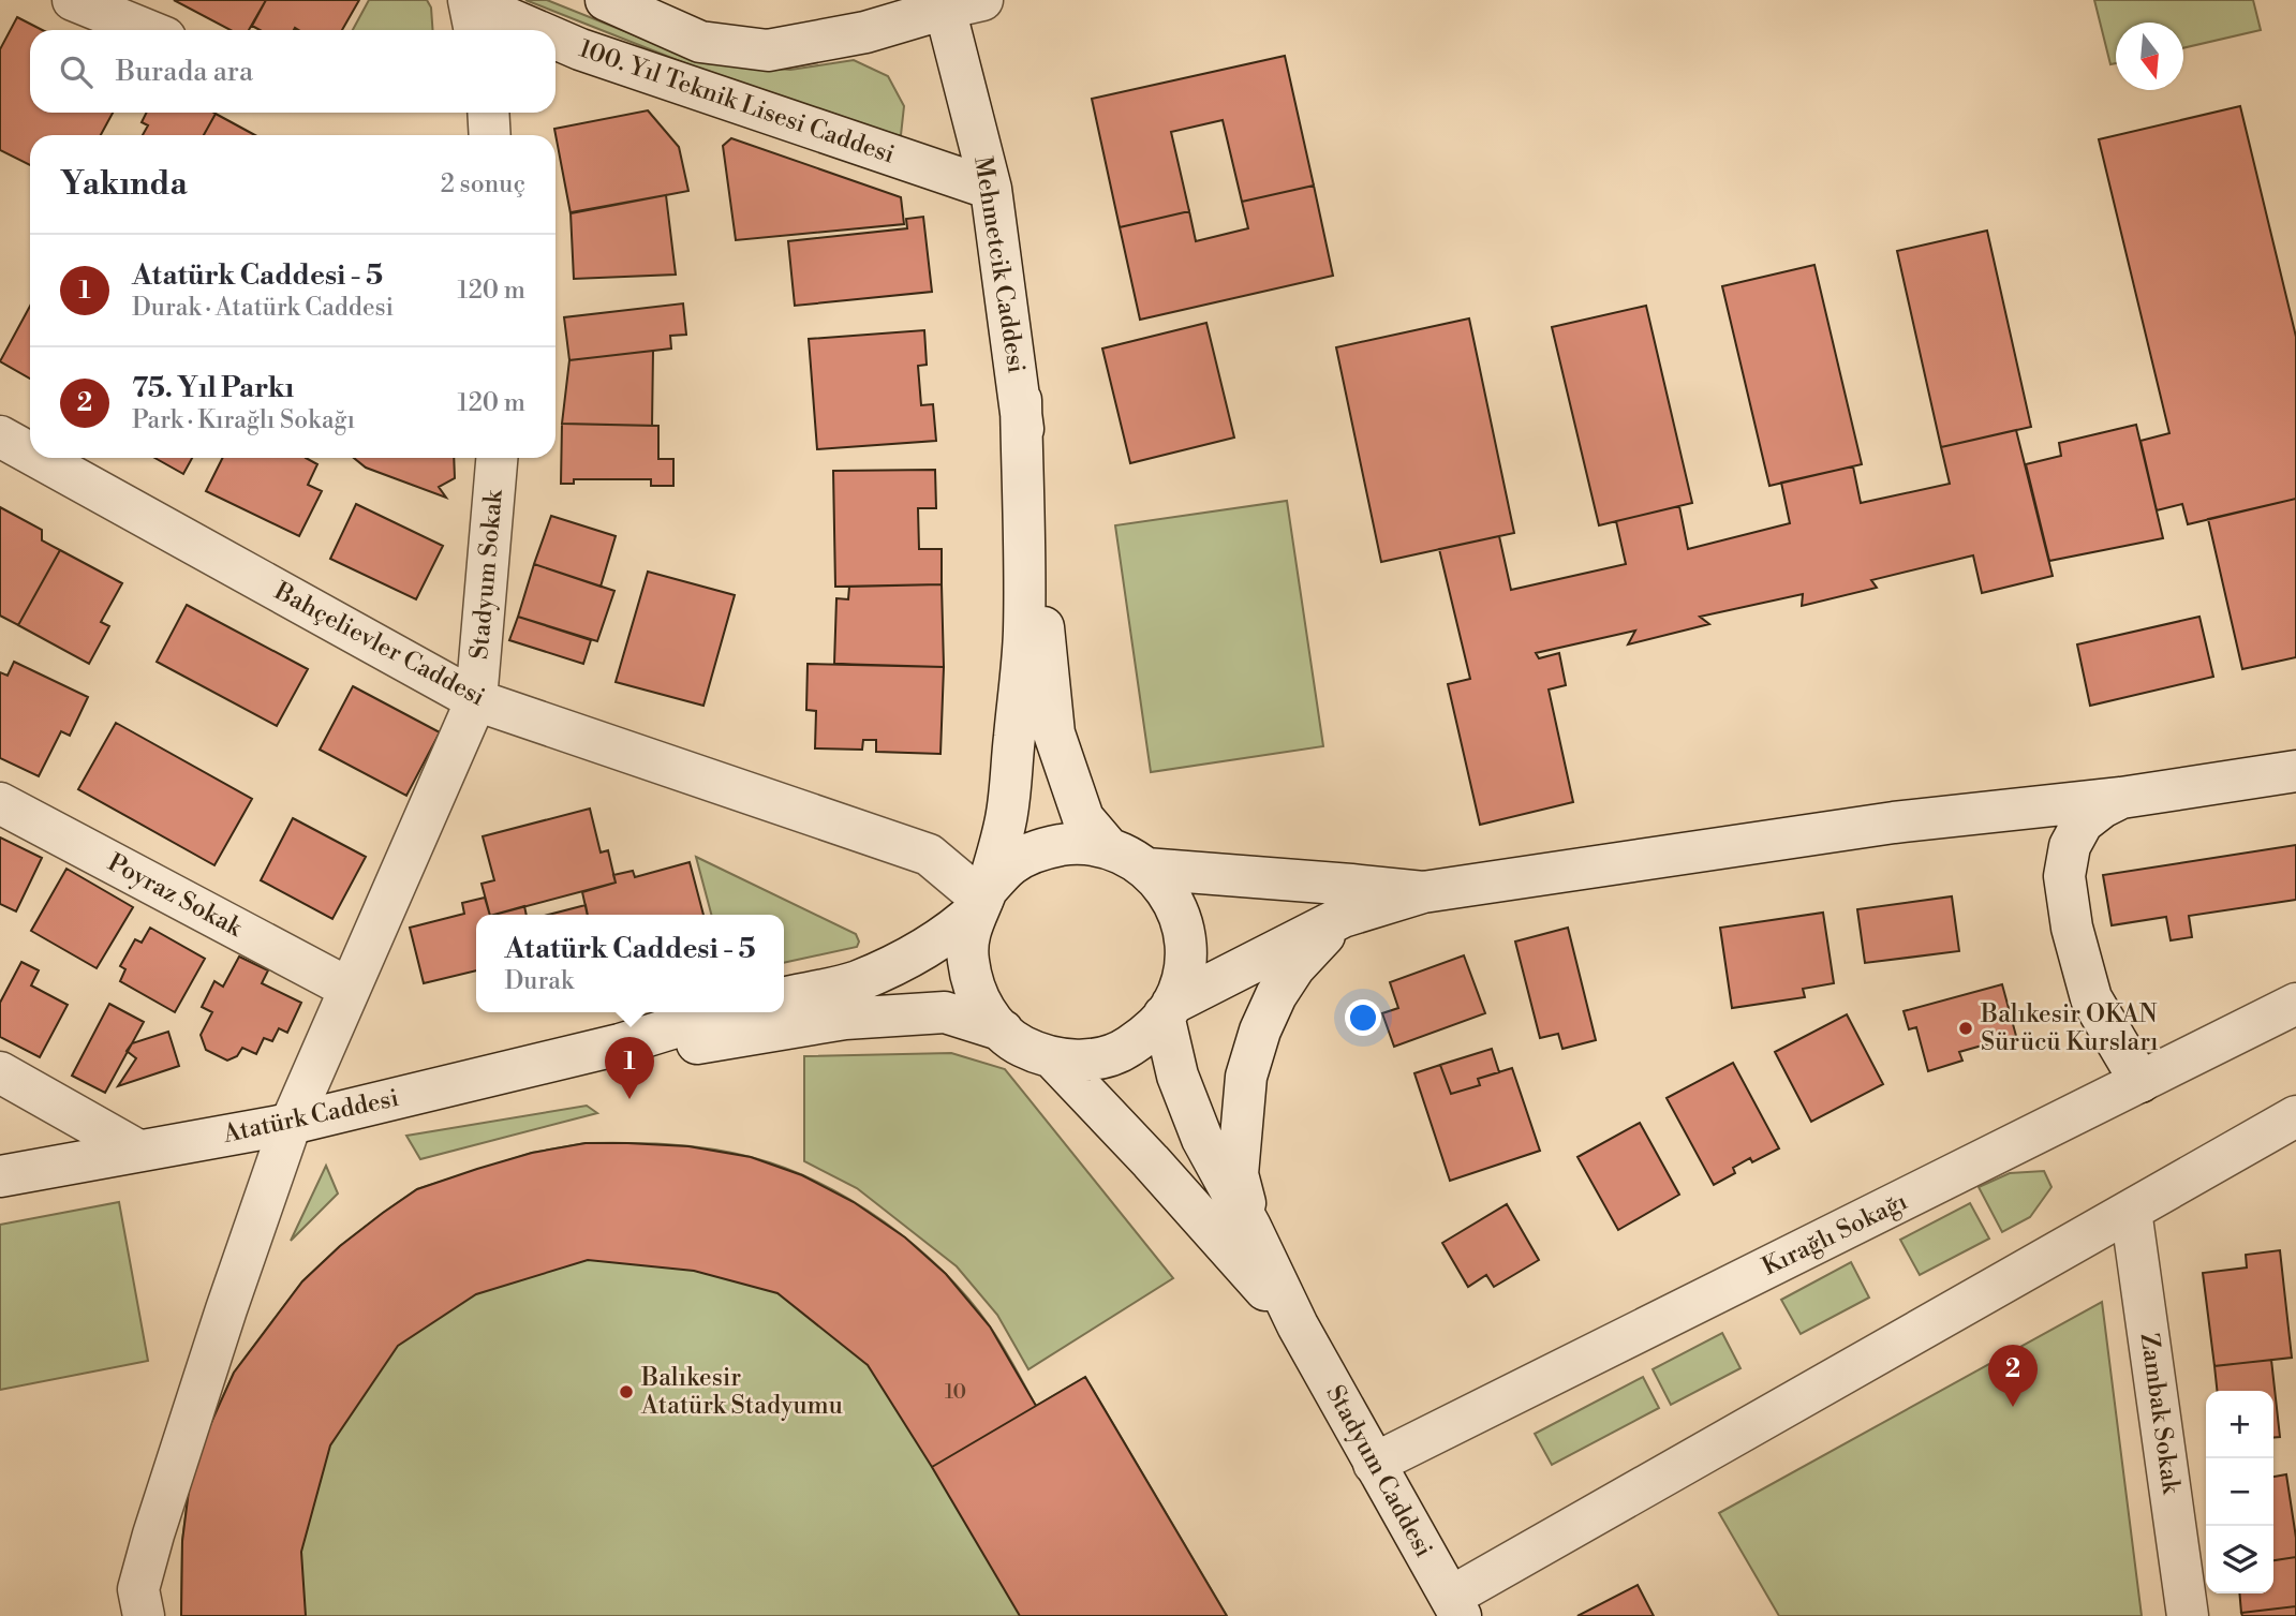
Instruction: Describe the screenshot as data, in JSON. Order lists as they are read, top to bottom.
{
  "streets": {
    "main road": [
      "100. Yıl Teknik Lisesi Caddesi",
      "Mehmetcik Caddesi",
      "Stadyum Sokak",
      "Bahçelievler Caddesi",
      "Poyraz Sokak",
      "Atatürk Caddesi",
      "Kırağlı Sokağı",
      "Zambak Sokak",
      "Stadyum Caddesi"
    ]
  },
  "crossings": [
    ["100. Yıl Teknik Lisesi Caddesi", "Mehmetcik Caddesi"],
    ["Stadyum Sokak", "Bahçelievler Caddesi"],
    ["Stadyum Sokak", "Poyraz Sokak"],
    ["Stadyum Sokak", "Atatürk Caddesi"],
    ["Kırağlı Sokağı", "Stadyum Caddesi"]
  ],
  "places": ["Balıkesir OKAN Sürücü Kursları", "Balıkesir Atatürk Stadyumu"],
  "house_numbers": ["10"],
  "north": "bottom",
  "page": {
    "search": "Burada ara",
    "heading": ["Yakında", "2 sonuç"],
    "list": [
      {
        "mark": "1",
        "name": "Atatürk Caddesi - 5",
        "note": "Durak · Atatürk Caddesi",
        "value": "120 m"
      },
      {
        "mark": "2",
        "name": "75. Yıl Parkı",
        "note": "Park · Kırağlı Sokağı",
        "value": "120 m"
      }
    ],
    "popup": ["Atatürk Caddesi - 5", "Durak"],
    "pins": ["1", "2"],
    "map_buttons": ["+", "−"]
  }
}
